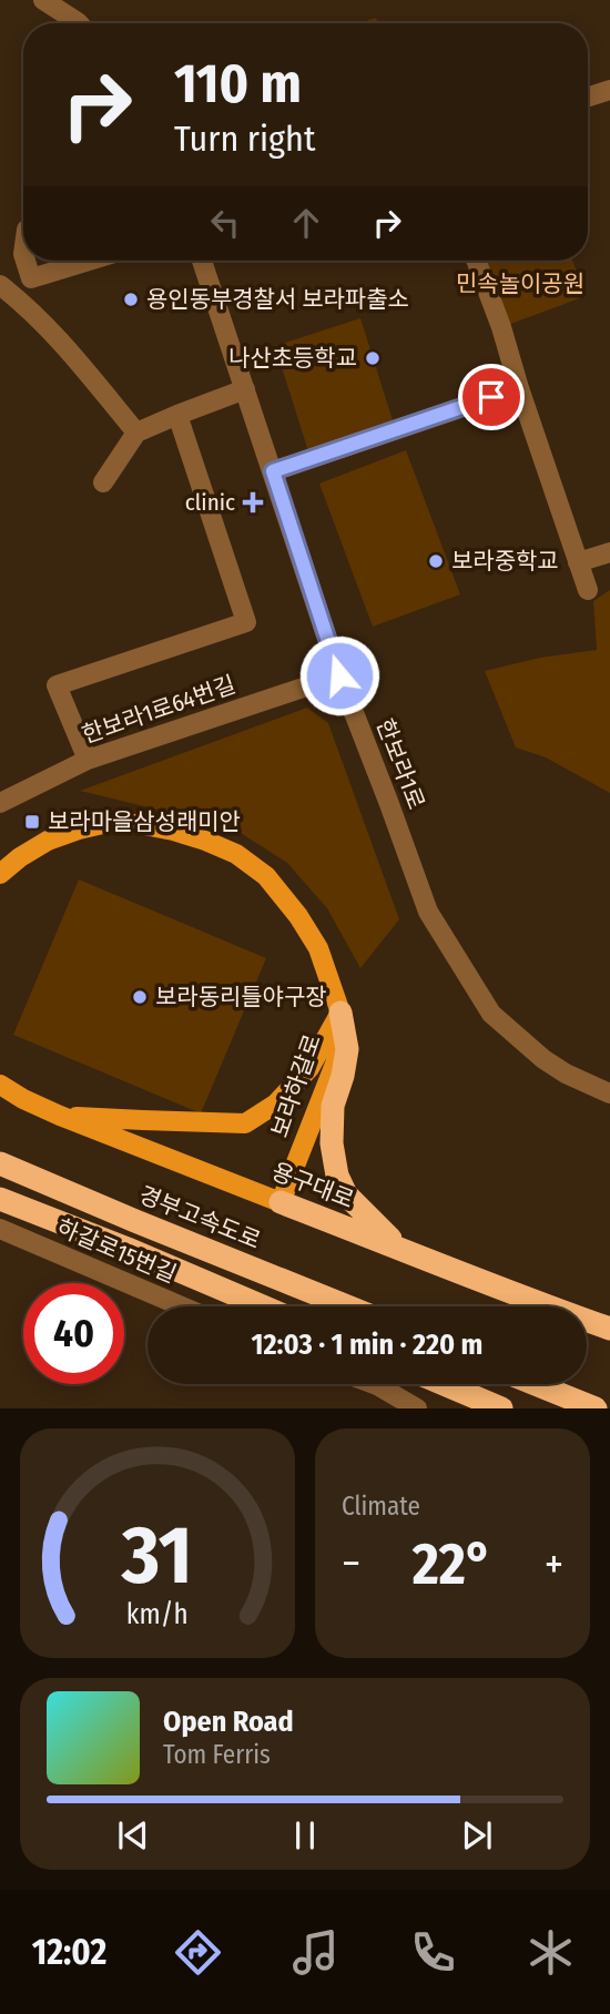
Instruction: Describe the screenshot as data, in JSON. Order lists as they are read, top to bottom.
{
  "streets": {
    "highway": ["용구대로", "경부고속도로"],
    "main road": ["보라하갈로"],
    "street": ["한보라1로64번길", "한보라1로", "하갈로15번길"]
  },
  "crossings": [
    ["한보라1로64번길", "한보라1로"],
    ["보라하갈로", "용구대로"]
  ],
  "parks": ["민속놀이공원"],
  "places": {
    "other": [
      "용인동부경찰서 보라파출소",
      "나산초등학교",
      "보라중학교",
      "보라동리틀야구장"
    ],
    "health": ["clinic"],
    "transit": ["보라마을삼성래미안"]
  },
  "page": {
    "turn": ["110 m", "Turn right"],
    "limit": "40",
    "trip": "12:03 · 1 min · 220 m",
    "tile": "Climate",
    "heat": ["−", "22°", "+"],
    "song": ["Open Road", "Tom Ferris"],
    "tabs": "12:02",
    "gauge": ["31", "km/h"]
  }
}
